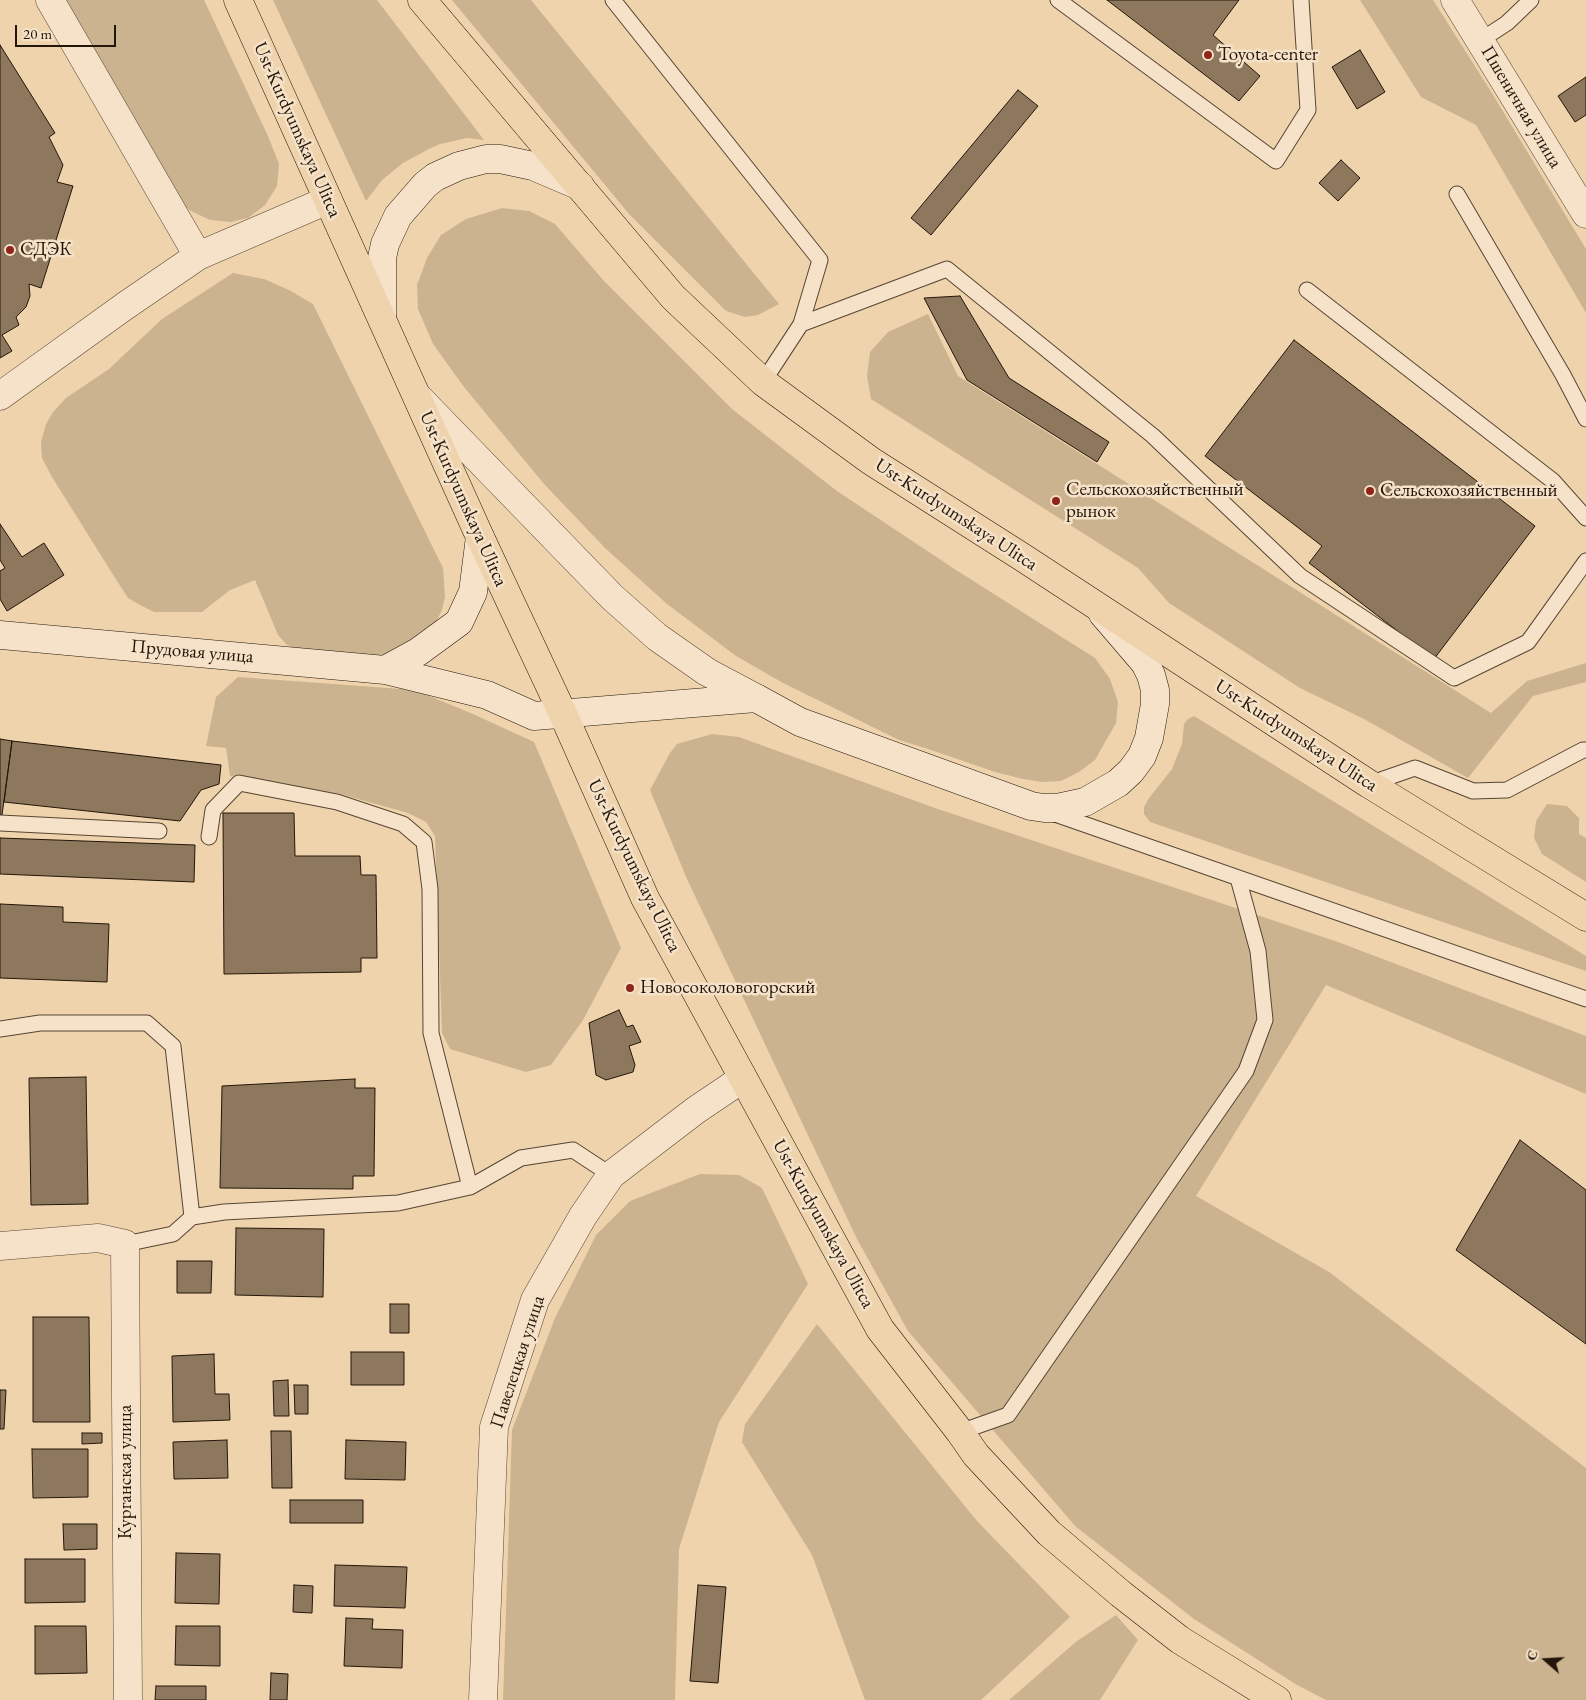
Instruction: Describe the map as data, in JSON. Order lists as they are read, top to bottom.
{
  "streets": {
    "main road": ["Ust-Kurdyumskaya Ulitca"],
    "street": [
      "Пшеничная улица",
      "Прудовая улица",
      "Павелецкая улица",
      "Курганская улица"
    ]
  },
  "crossings": [
    ["Ust-Kurdyumskaya Ulitca", "Прудовая улица"],
    ["Ust-Kurdyumskaya Ulitca", "Павелецкая улица"]
  ],
  "places": [
    "Toyota-center",
    "СДЭК",
    "Сельскохозяйственный",
    "Сельскохозяйственный рынок",
    "Новосоколовогорский"
  ],
  "scale_bar": "20 m",
  "north": "left"
}
